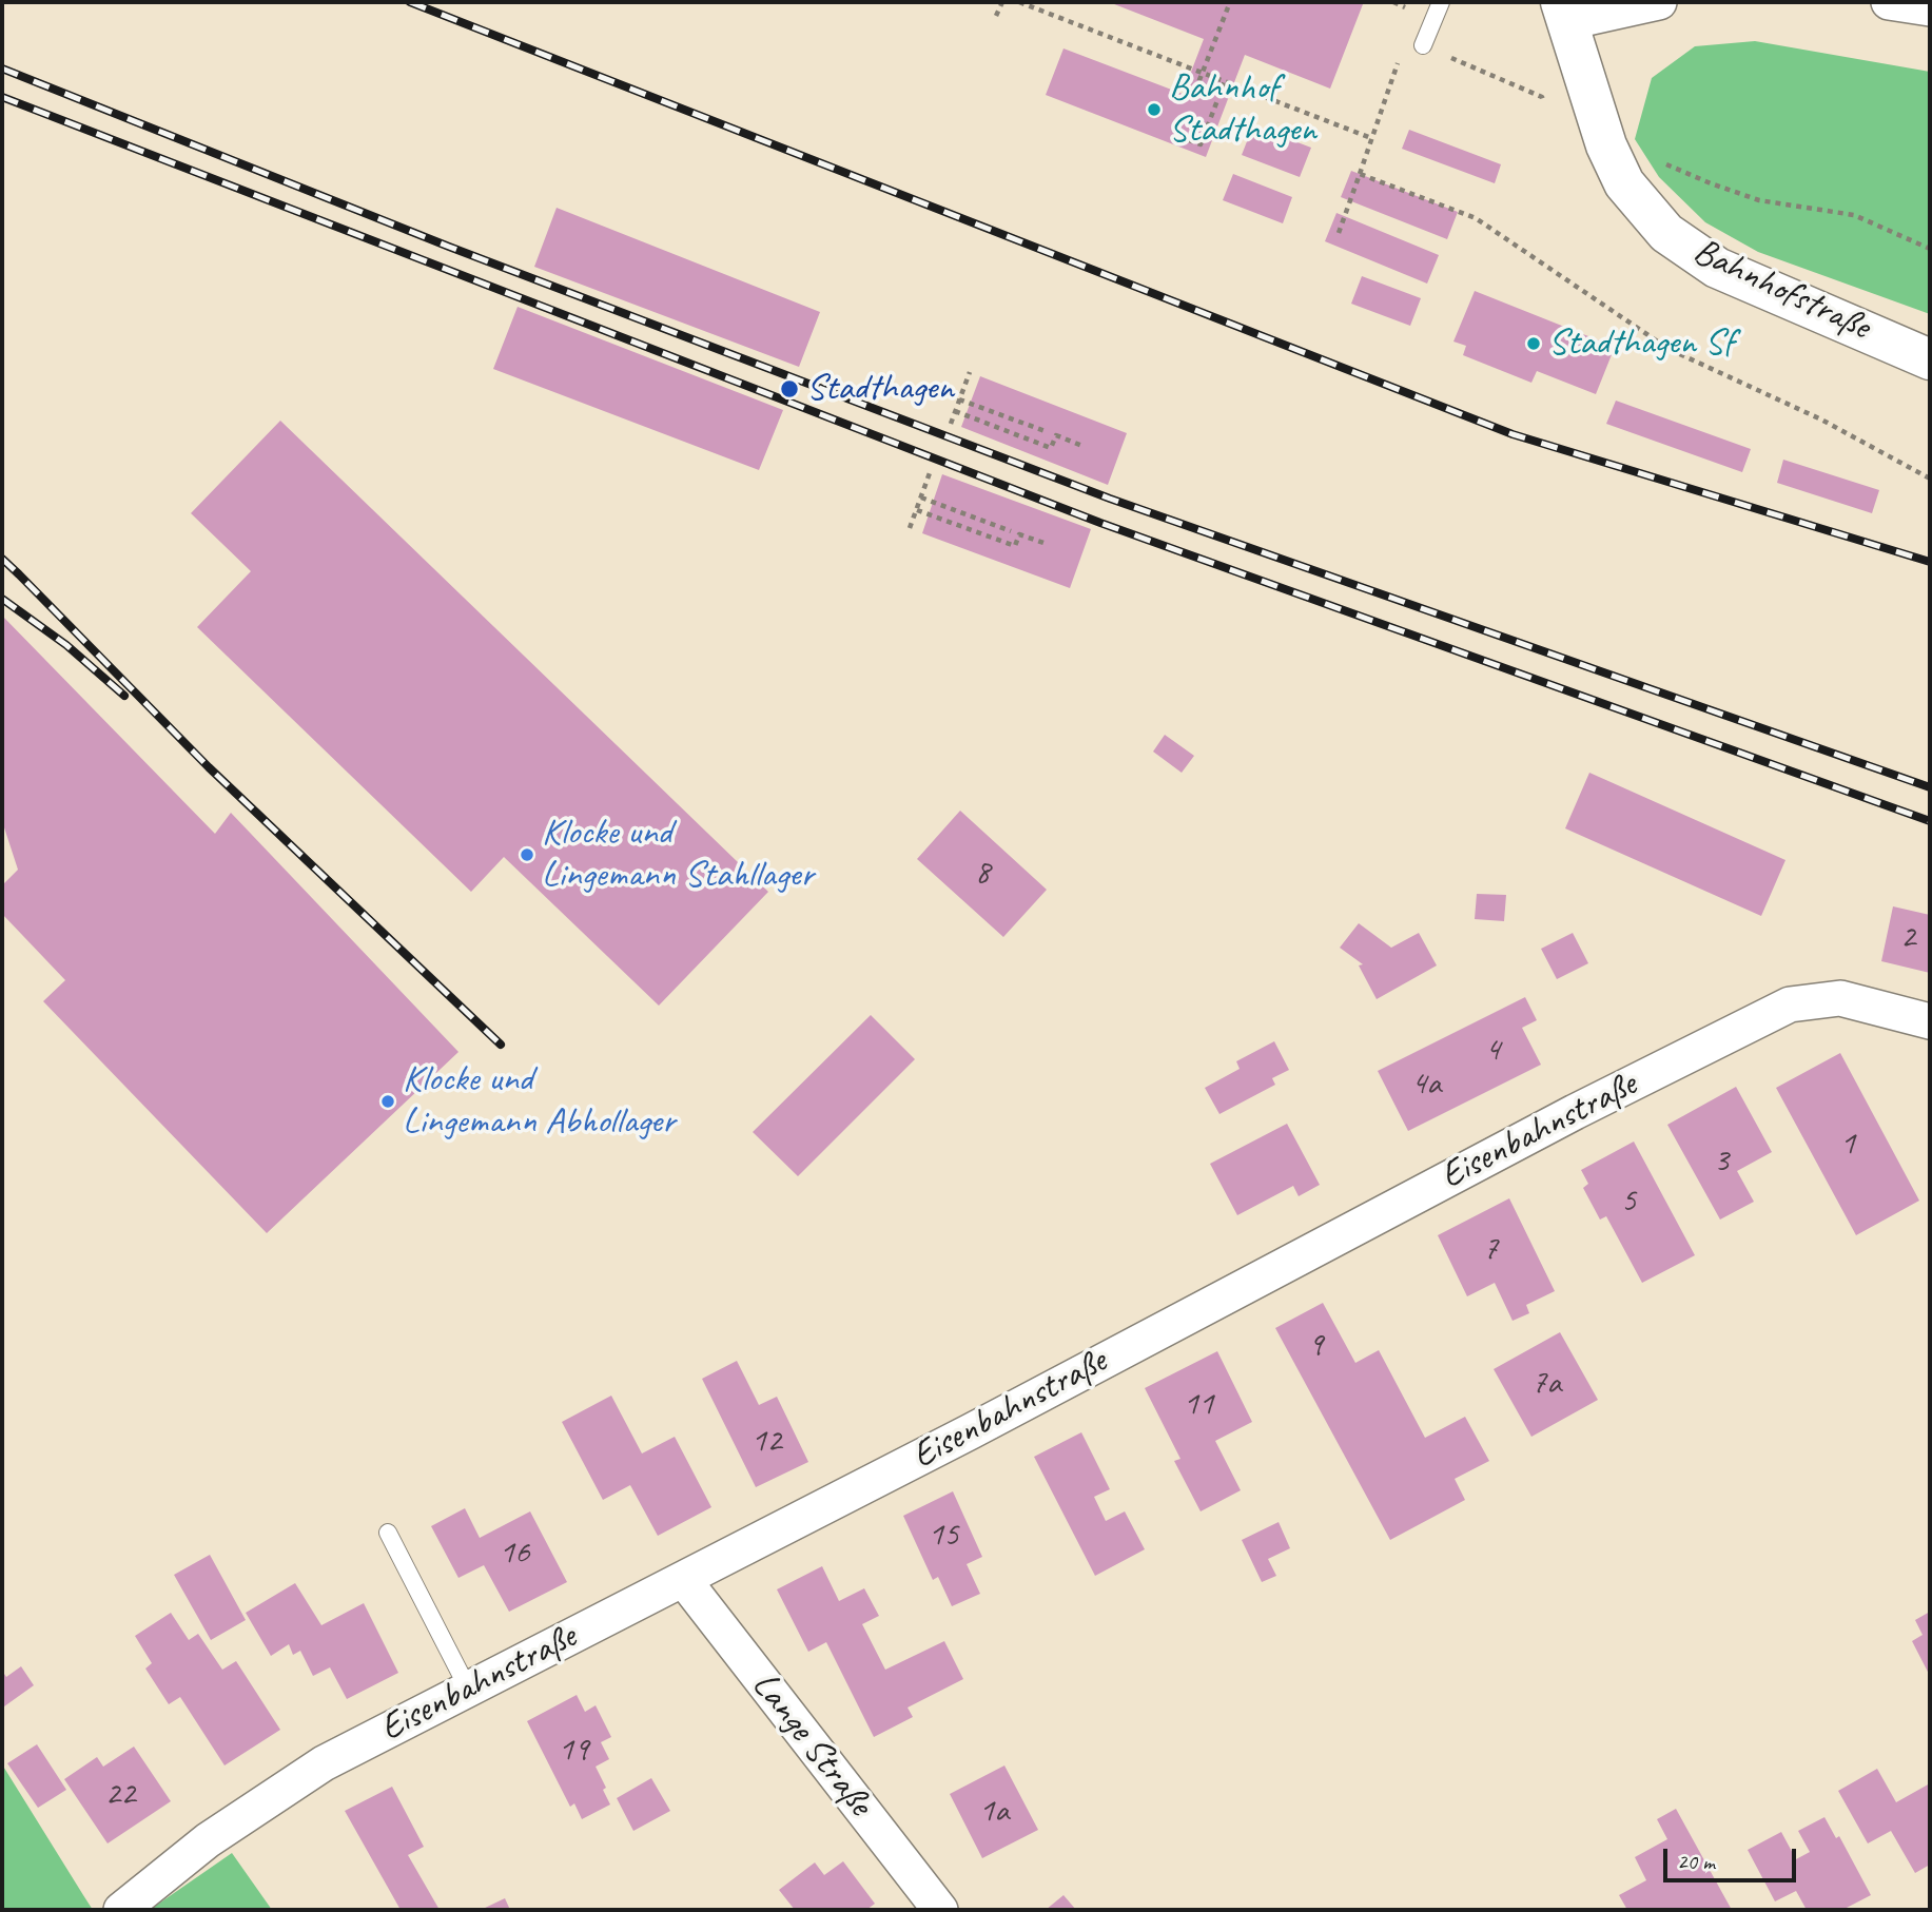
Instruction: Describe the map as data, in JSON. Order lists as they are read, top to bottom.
{
  "streets": {
    "main road": ["Bahnhofstraße"],
    "street": ["Eisenbahnstraße", "Lange Straße"]
  },
  "crossings": [
    ["Eisenbahnstraße", "Lange Straße"]
  ],
  "places": [
    "Bahnhof Stadthagen",
    "Stadthagen Sf",
    "Stadthagen",
    "Klocke und Lingemann Stahllager",
    "Klocke und Lingemann Abhollager"
  ],
  "house_numbers": [
    "8",
    "2",
    "4",
    "4a",
    "1",
    "3",
    "5",
    "7",
    "9",
    "7a",
    "11",
    "12",
    "15",
    "16",
    "19",
    "22",
    "1a"
  ],
  "scale_bar": "20 m"
}
